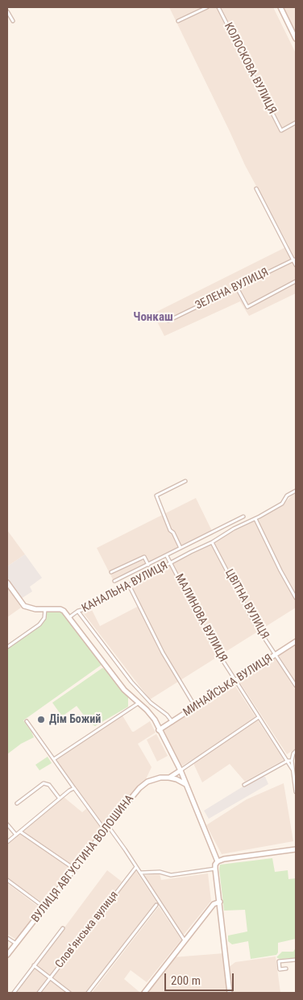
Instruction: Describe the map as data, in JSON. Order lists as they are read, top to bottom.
{
  "streets": {
    "street": [
      "КОЛОСКОВА ВУЛИЦЯ",
      "ЗЕЛЕНА ВУЛИЦЯ",
      "КАНАЛЬНА ВУЛИЦЯ",
      "ЦВІТНА ВУЛИЦЯ",
      "МАЛИНОВА ВУЛИЦЯ",
      "МИНАЙСЬКА ВУЛИЦЯ",
      "ВУЛИЦЯ АВГУСТИНА ВОЛОШИНА",
      "Словʼянська вулиця"
    ]
  },
  "crossings": [
    ["КАНАЛЬНА ВУЛИЦЯ", "ЦВІТНА ВУЛИЦЯ"],
    ["КАНАЛЬНА ВУЛИЦЯ", "МАЛИНОВА ВУЛИЦЯ"],
    ["КАНАЛЬНА ВУЛИЦЯ", "МИНАЙСЬКА ВУЛИЦЯ"],
    ["ЦВІТНА ВУЛИЦЯ", "МИНАЙСЬКА ВУЛИЦЯ"],
    ["МАЛИНОВА ВУЛИЦЯ", "МИНАЙСЬКА ВУЛИЦЯ"]
  ],
  "districts": ["Чонкаш"],
  "places": ["Дім Божий"],
  "scale_bar": "200 m"
}
